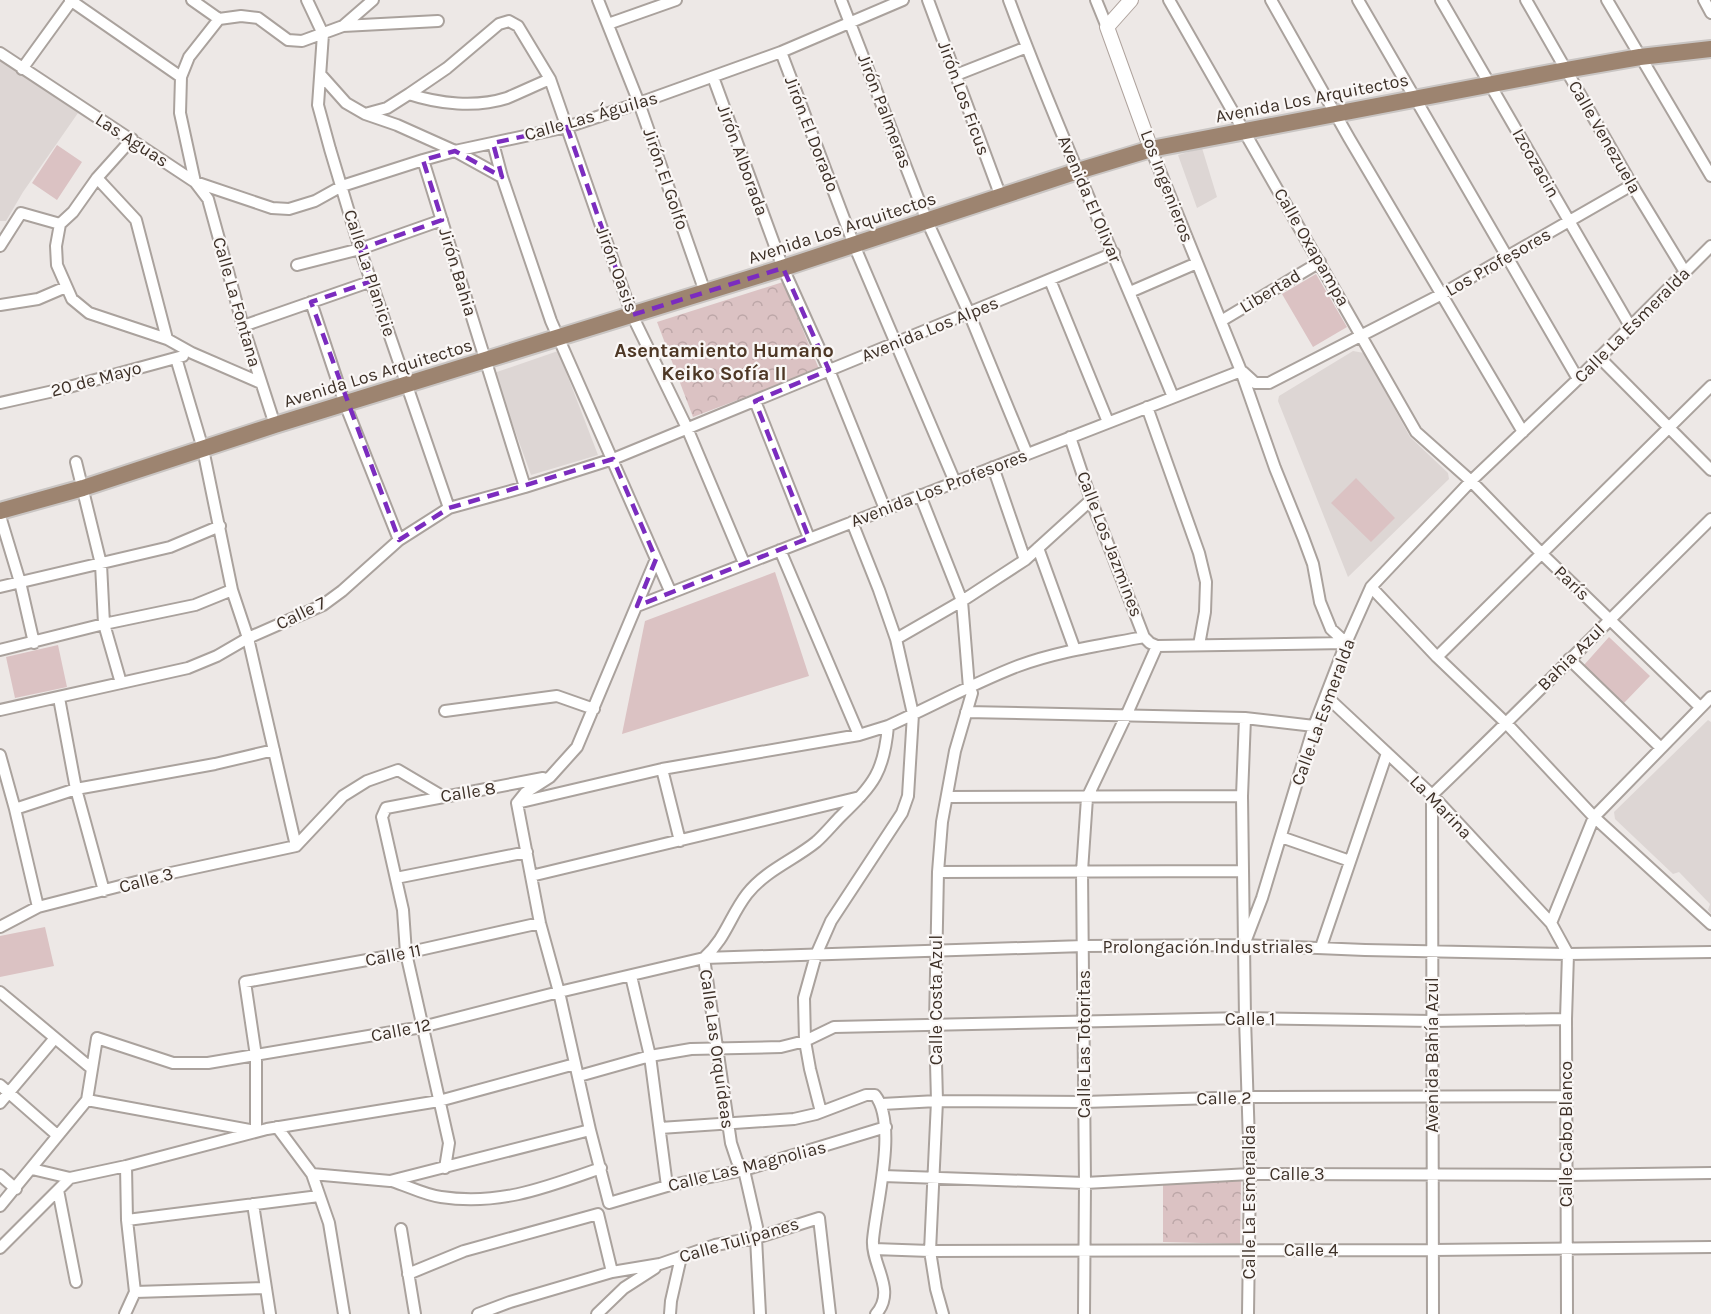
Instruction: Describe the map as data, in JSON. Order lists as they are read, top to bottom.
{
  "streets": {
    "main road": ["Avenida Los Arquitectos"],
    "street": [
      "Jirón Los Ficus",
      "Jirón Palmeras",
      "Calle Las Águilas",
      "Jirón El Dorado",
      "Calle Venezuela",
      "Las Aguas",
      "Jirón Alborada",
      "Izcozacin",
      "Jirón El Golfo",
      "Los Ingenieros",
      "Avenida El Olivar",
      "Calle Oxapampa",
      "Los Profesores",
      "Jirón Oasis",
      "Jirón Bahia",
      "Calle La Planicie",
      "Libertad",
      "Calle La Fontana",
      "Calle La Esmeralda",
      "Avenida Los Alpes",
      "20 de Mayo",
      "Avenida Los Profesores",
      "Calle Los Jazmines",
      "París",
      "Calle 7",
      "Bahia Azul",
      "Calle 8",
      "La Marina",
      "Calle 3",
      "Prolongación Industriales",
      "Calle 11",
      "Calle Costa Azul",
      "Calle 1",
      "Calle 12",
      "Calle Las Totoritas",
      "Calle Las Orquídeas",
      "Avenida Bahía Azul",
      "Calle 2",
      "Calle Cabo Blanco",
      "Calle Las Magnolias",
      "Calle Tulipanes",
      "Calle 4"
    ]
  },
  "crossings": [
    ["Jirón Los Ficus", "Avenida Los Arquitectos"],
    ["Avenida Los Arquitectos", "Jirón Palmeras"],
    ["Avenida Los Arquitectos", "Jirón El Dorado"],
    ["Avenida Los Arquitectos", "Calle Venezuela"],
    ["Avenida Los Arquitectos", "Jirón Alborada"],
    ["Avenida Los Arquitectos", "Izcozacin"],
    ["Avenida Los Arquitectos", "Jirón El Golfo"],
    ["Avenida Los Arquitectos", "Los Ingenieros"],
    ["Avenida Los Arquitectos", "Avenida El Olivar"],
    ["Avenida Los Arquitectos", "Calle Oxapampa"],
    ["Avenida Los Arquitectos", "Jirón Oasis"],
    ["Avenida Los Arquitectos", "Jirón Bahia"],
    ["Avenida Los Arquitectos", "Calle La Planicie"],
    ["Avenida Los Arquitectos", "Calle La Fontana"],
    ["Jirón Palmeras", "Calle Las Águilas"],
    ["Jirón Palmeras", "Avenida Los Alpes"],
    ["Jirón Palmeras", "Avenida Los Profesores"],
    ["Calle Las Águilas", "Jirón El Dorado"],
    ["Calle Las Águilas", "Las Aguas"],
    ["Calle Las Águilas", "Jirón Alborada"],
    ["Calle Las Águilas", "Jirón El Golfo"],
    ["Calle Las Águilas", "Jirón Oasis"],
    ["Calle Las Águilas", "Jirón Bahia"],
    ["Calle Las Águilas", "Calle La Planicie"],
    ["Jirón El Dorado", "Avenida Los Alpes"],
    ["Jirón El Dorado", "Avenida Los Profesores"],
    ["Calle Venezuela", "Los Profesores"],
    ["Calle Venezuela", "Calle La Esmeralda"],
    ["Las Aguas", "Calle La Fontana"],
    ["Jirón Alborada", "Avenida Los Alpes"],
    ["Jirón Alborada", "Avenida Los Profesores"],
    ["Izcozacin", "Los Profesores"],
    ["Izcozacin", "Calle La Esmeralda"],
    ["Los Ingenieros", "Los Profesores"],
    ["Los Ingenieros", "Libertad"],
    ["Los Ingenieros", "Calle La Esmeralda"],
    ["Los Ingenieros", "Avenida Los Profesores"],
    ["Avenida El Olivar", "Avenida Los Alpes"],
    ["Avenida El Olivar", "Avenida Los Profesores"],
    ["Calle Oxapampa", "Los Profesores"],
    ["Calle Oxapampa", "Libertad"],
    ["Calle Oxapampa", "Calle La Esmeralda"],
    ["Calle Oxapampa", "París"],
    ["Los Profesores", "Avenida Los Profesores"],
    ["Jirón Oasis", "Avenida Los Alpes"],
    ["Jirón Oasis", "Avenida Los Profesores"],
    ["Jirón Bahia", "Calle 7"],
    ["Calle La Planicie", "Calle 7"],
    ["Calle La Esmeralda", "París"],
    ["Calle La Esmeralda", "La Marina"],
    ["Calle La Esmeralda", "Calle 3"],
    ["Calle La Esmeralda", "Prolongación Industriales"],
    ["Calle La Esmeralda", "Calle 1"],
    ["Calle La Esmeralda", "Calle 2"],
    ["Calle La Esmeralda", "Calle 4"],
    ["Avenida Los Alpes", "Calle 7"],
    ["Avenida Los Profesores", "Calle Los Jazmines"],
    ["Avenida Los Profesores", "Calle Costa Azul"],
    ["Calle Los Jazmines", "Calle Las Totoritas"],
    ["París", "Bahia Azul"],
    ["Bahia Azul", "La Marina"],
    ["Bahia Azul", "Avenida Bahía Azul"],
    ["La Marina", "Prolongación Industriales"],
    ["La Marina", "Avenida Bahía Azul"],
    ["La Marina", "Calle Cabo Blanco"],
    ["Calle 3", "Calle Costa Azul"],
    ["Calle 3", "Calle Las Totoritas"],
    ["Calle 3", "Avenida Bahía Azul"],
    ["Calle 3", "Calle Cabo Blanco"],
    ["Prolongación Industriales", "Calle Costa Azul"],
    ["Prolongación Industriales", "Calle 12"],
    ["Prolongación Industriales", "Calle Las Totoritas"],
    ["Prolongación Industriales", "Calle Las Orquídeas"],
    ["Prolongación Industriales", "Avenida Bahía Azul"],
    ["Prolongación Industriales", "Calle Cabo Blanco"],
    ["Calle 11", "Calle 12"],
    ["Calle Costa Azul", "Calle 1"],
    ["Calle Costa Azul", "Calle 2"],
    ["Calle Costa Azul", "Calle 4"],
    ["Calle 1", "Calle Las Totoritas"],
    ["Calle 1", "Calle Las Orquídeas"],
    ["Calle 1", "Avenida Bahía Azul"],
    ["Calle 1", "Calle Cabo Blanco"],
    ["Calle 12", "Calle Las Orquídeas"],
    ["Calle Las Totoritas", "Calle 2"],
    ["Calle Las Totoritas", "Calle 4"],
    ["Calle Las Orquídeas", "Calle Las Magnolias"],
    ["Calle Las Orquídeas", "Calle Tulipanes"],
    ["Avenida Bahía Azul", "Calle 2"],
    ["Avenida Bahía Azul", "Calle 4"],
    ["Calle 2", "Calle Cabo Blanco"],
    ["Calle Cabo Blanco", "Calle 4"]
  ],
  "districts": ["Asentamiento Humano Keiko Sofía II"]
}
